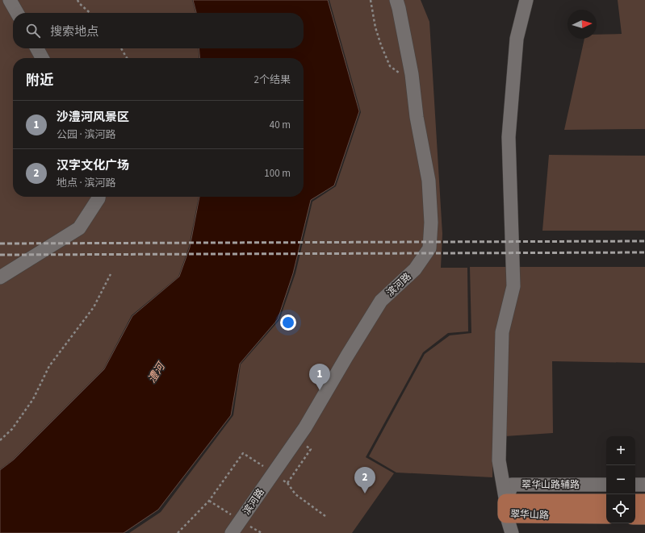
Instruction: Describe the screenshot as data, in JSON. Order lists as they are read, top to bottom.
{
  "streets": {
    "main road": ["翠华山路"],
    "street": ["滨河路", "翠华山路辅路"]
  },
  "crossings": [
    ["翠华山路辅路", "翠华山路"]
  ],
  "water": ["澧河"],
  "north": "right",
  "page": {
    "search": "搜索地点",
    "heading": ["附近", "2个结果"],
    "list": [
      {
        "mark": "1",
        "name": "沙澧河风景区",
        "note": "公园 · 滨河路",
        "value": "40 m"
      },
      {
        "mark": "2",
        "name": "汉字文化广场",
        "note": "地点 · 滨河路",
        "value": "100 m"
      }
    ],
    "pins": ["1", "2"],
    "map_buttons": ["+", "−"]
  }
}
